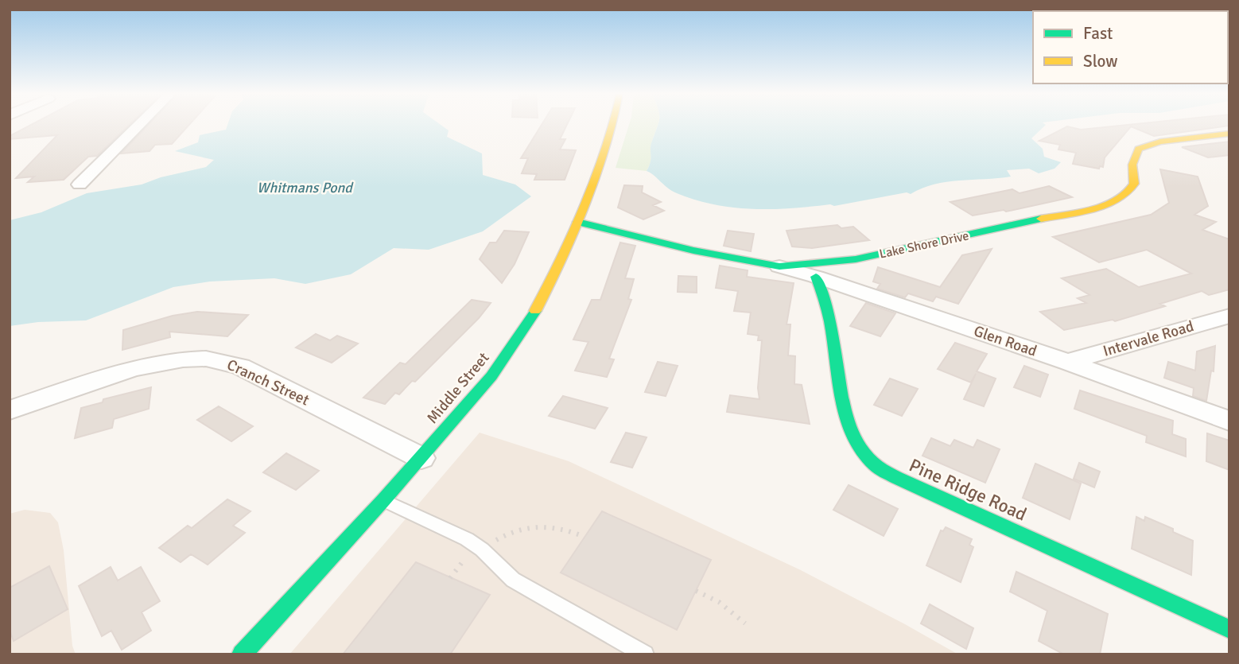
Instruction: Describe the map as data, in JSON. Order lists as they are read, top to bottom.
{
  "streets": {
    "street": [
      "Lake Shore Drive",
      "Intervale Road",
      "Glen Road",
      "Cranch Street",
      "Middle Street",
      "Pine Ridge Road"
    ]
  },
  "crossings": [
    ["Lake Shore Drive", "Glen Road"],
    ["Lake Shore Drive", "Middle Street"],
    ["Intervale Road", "Glen Road"],
    ["Glen Road", "Pine Ridge Road"],
    ["Cranch Street", "Middle Street"]
  ],
  "water": ["Whitmans Pond"],
  "legend": ["Fast", "Slow"]
}
